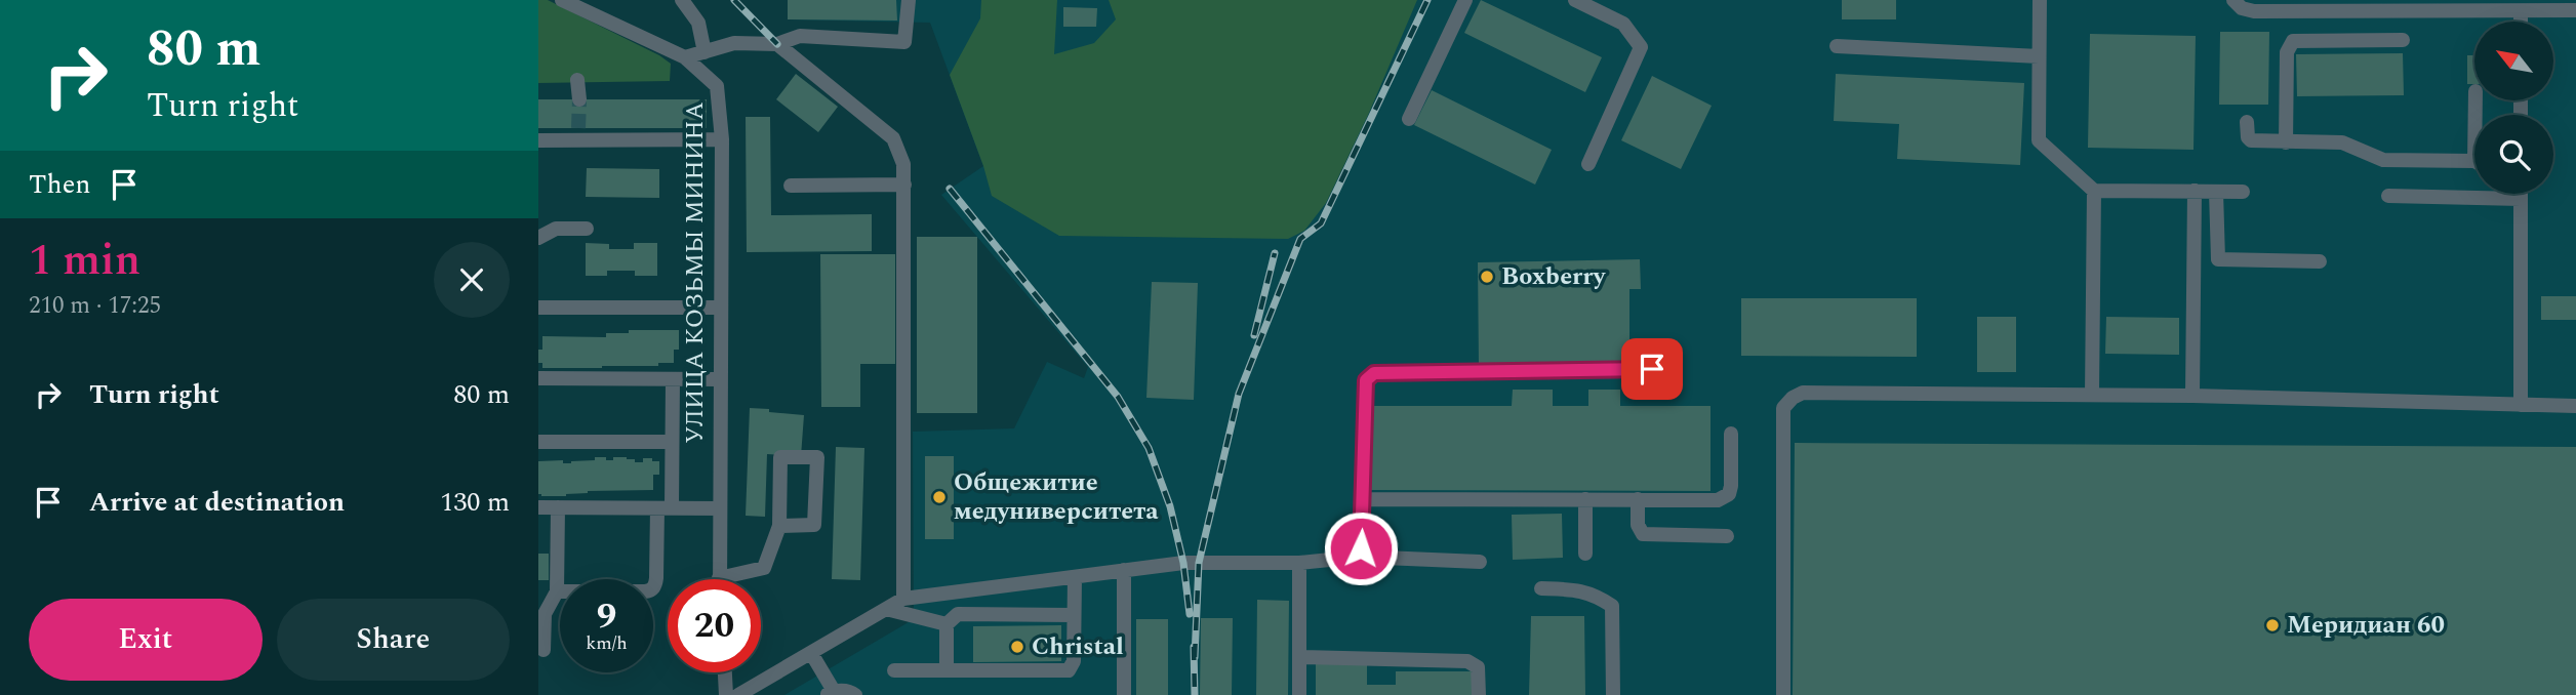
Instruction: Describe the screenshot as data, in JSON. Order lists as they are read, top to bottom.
{
  "streets": {
    "street": ["УЛИЦА КОЗЬМЫ МИНИНА"]
  },
  "places": [
    "Boxberry",
    "Общежитие медуниверситета",
    "Меридиан 60",
    "Christal"
  ],
  "north": "top left",
  "page": {
    "turn": ["80 m", "Turn right"],
    "then": "Then",
    "heading": ["1 min", "210 m · 17:25"],
    "list": [
      {
        "name": "Turn right",
        "value": "80 m"
      },
      {
        "name": "Arrive at destination",
        "value": "130 m"
      }
    ],
    "speed": "9 km/h",
    "limit": "20",
    "buttons": ["Exit", "Share"]
  }
}
